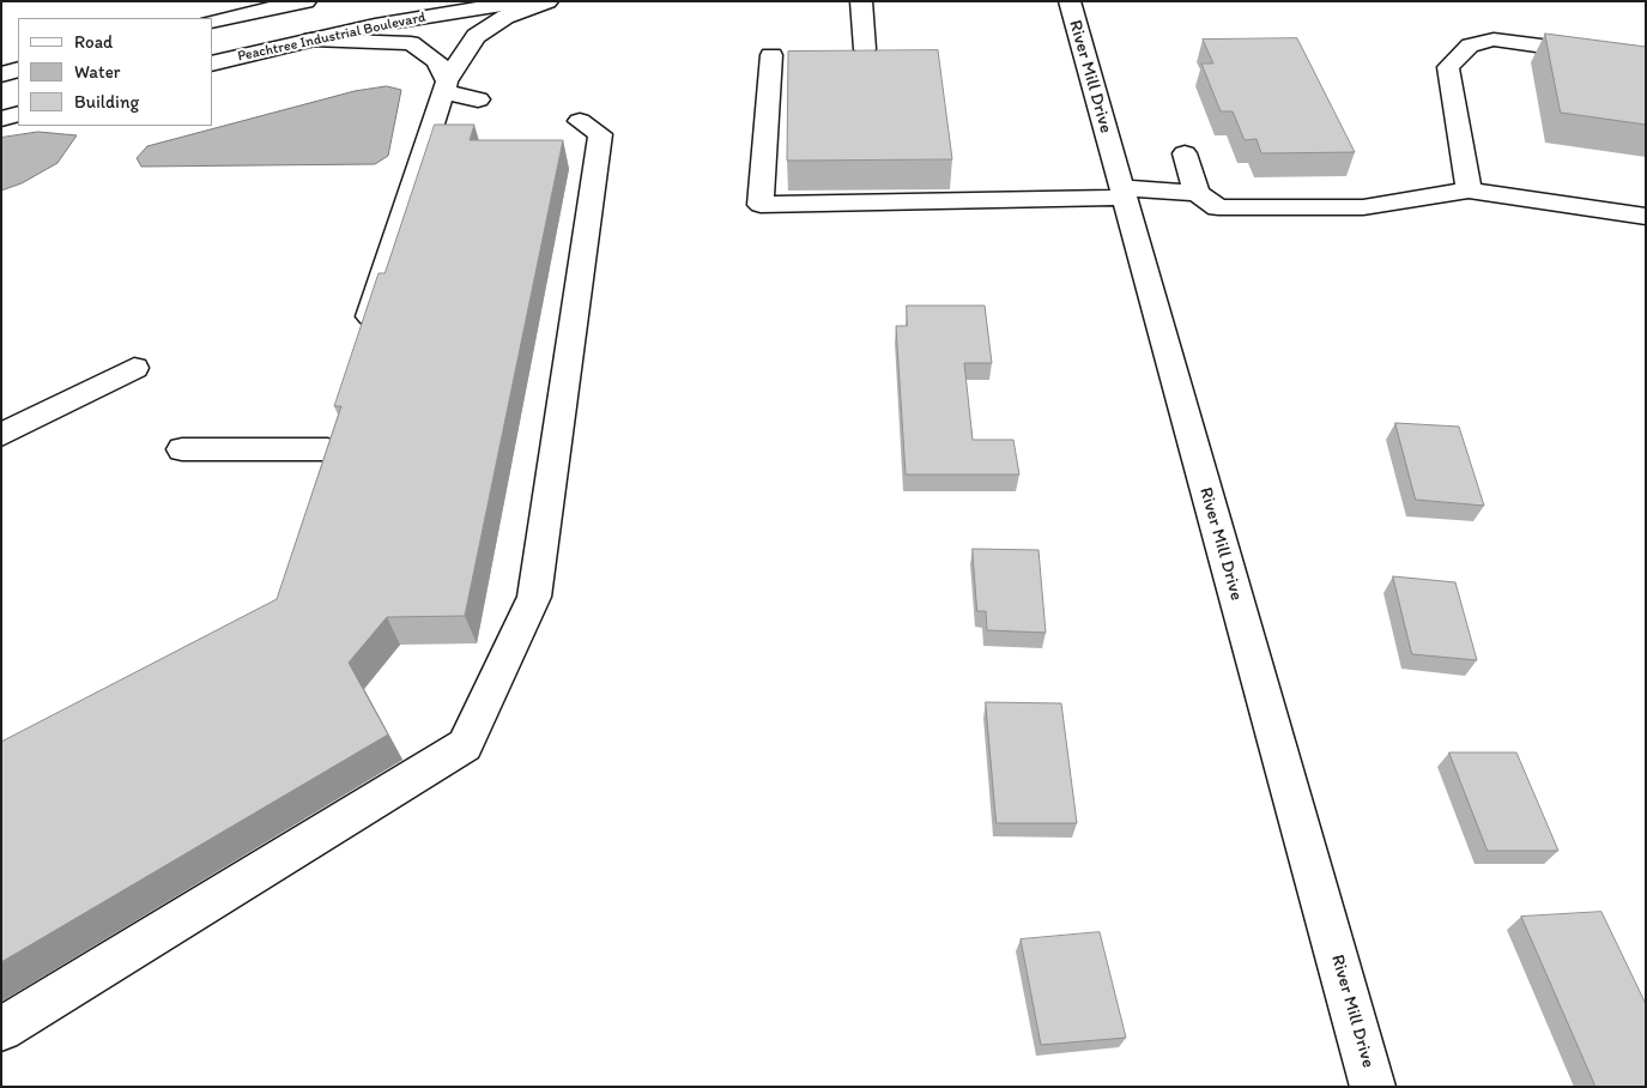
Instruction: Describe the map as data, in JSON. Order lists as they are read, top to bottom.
{
  "streets": {
    "main road": ["Peachtree Industrial Boulevard", "River Mill Drive"]
  },
  "legend": ["Road", "Water", "Building"]
}
